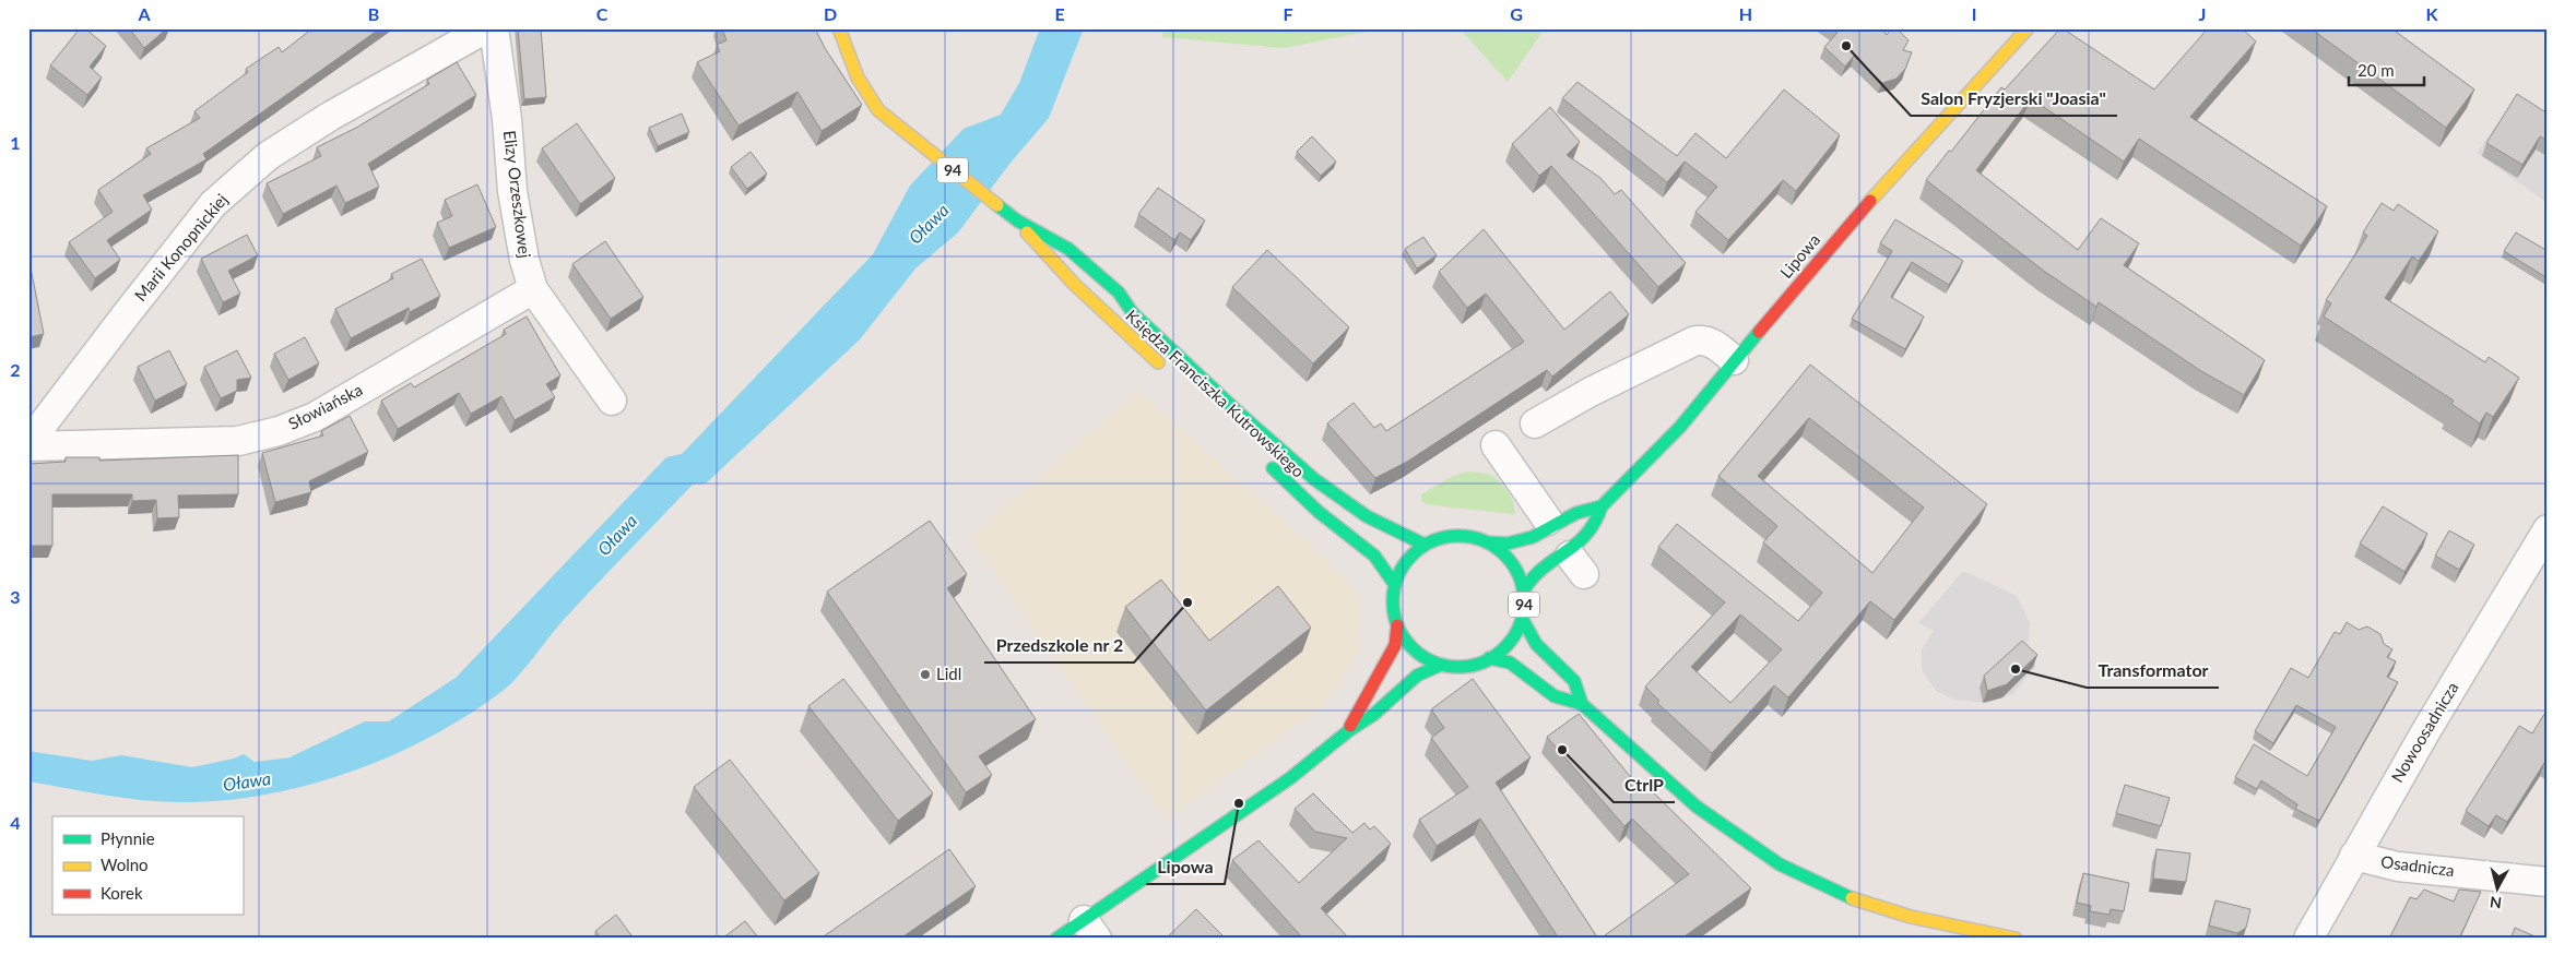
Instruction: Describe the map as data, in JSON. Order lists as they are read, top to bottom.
{
  "streets": {
    "main road": ["94", "Lipowa", "Księdza Franciszka Kutrowskiego"],
    "street": [
      "Elizy Orzeszkowej",
      "Marii Konopnickiej",
      "Słowiańska",
      "Nowoosadnicza",
      "Osadnicza"
    ]
  },
  "crossings": [
    ["94", "Lipowa"],
    ["94", "Księdza Franciszka Kutrowskiego"],
    ["Elizy Orzeszkowej", "Słowiańska"],
    ["Marii Konopnickiej", "Słowiańska"],
    ["Lipowa", "Księdza Franciszka Kutrowskiego"],
    ["Nowoosadnicza", "Osadnicza"]
  ],
  "water": ["Oława"],
  "places": [
    "Salon Fryzjerski \"Joasia\"",
    "Przedszkole nr 2",
    "Transformator",
    "Lidl",
    "CtrlP",
    "Lipowa"
  ],
  "legend": ["Płynnie", "Wolno", "Korek"],
  "scale_bar": "20 m",
  "north": "bottom",
  "grid": {
    "columns": [
      "A",
      "B",
      "C",
      "D",
      "E",
      "F",
      "G",
      "H",
      "I",
      "J",
      "K"
    ],
    "rows": [
      "1",
      "2",
      "3",
      "4"
    ]
  }
}
